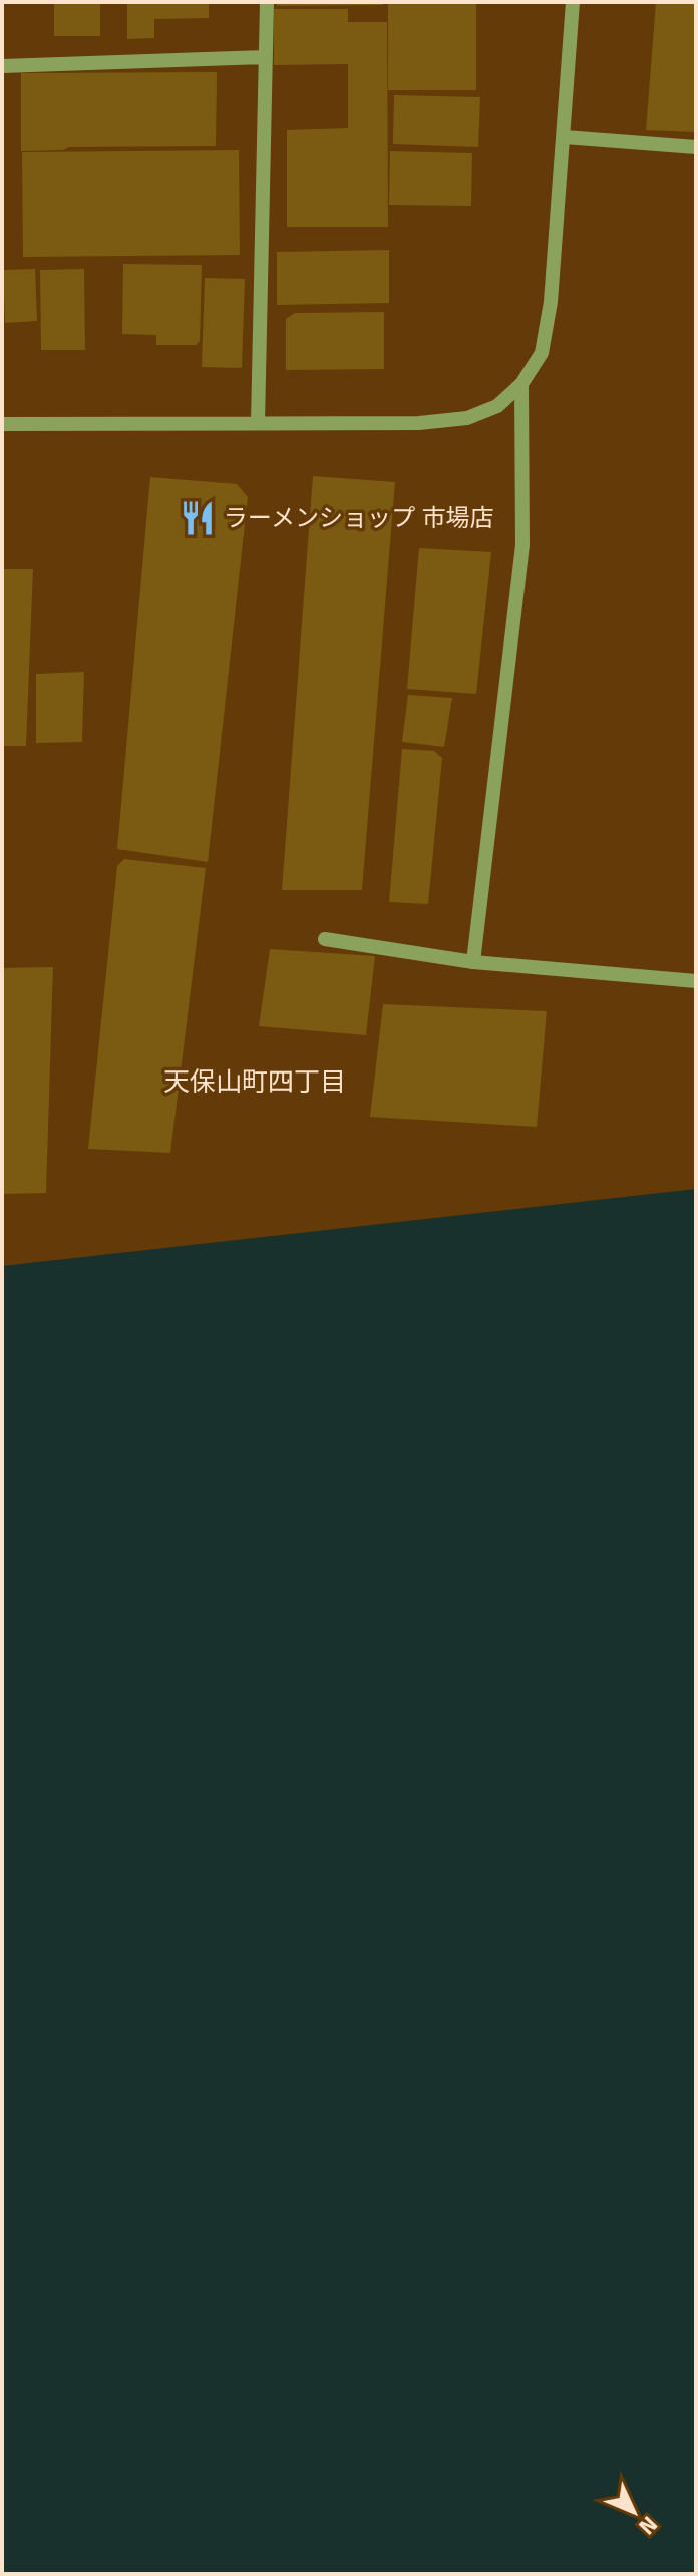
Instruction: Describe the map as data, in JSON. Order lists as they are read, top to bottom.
{
  "districts": ["天保山町四丁目"],
  "places": {
    "restaurant": ["ラーメンショップ 市場店"]
  },
  "north": "bottom right"
}
